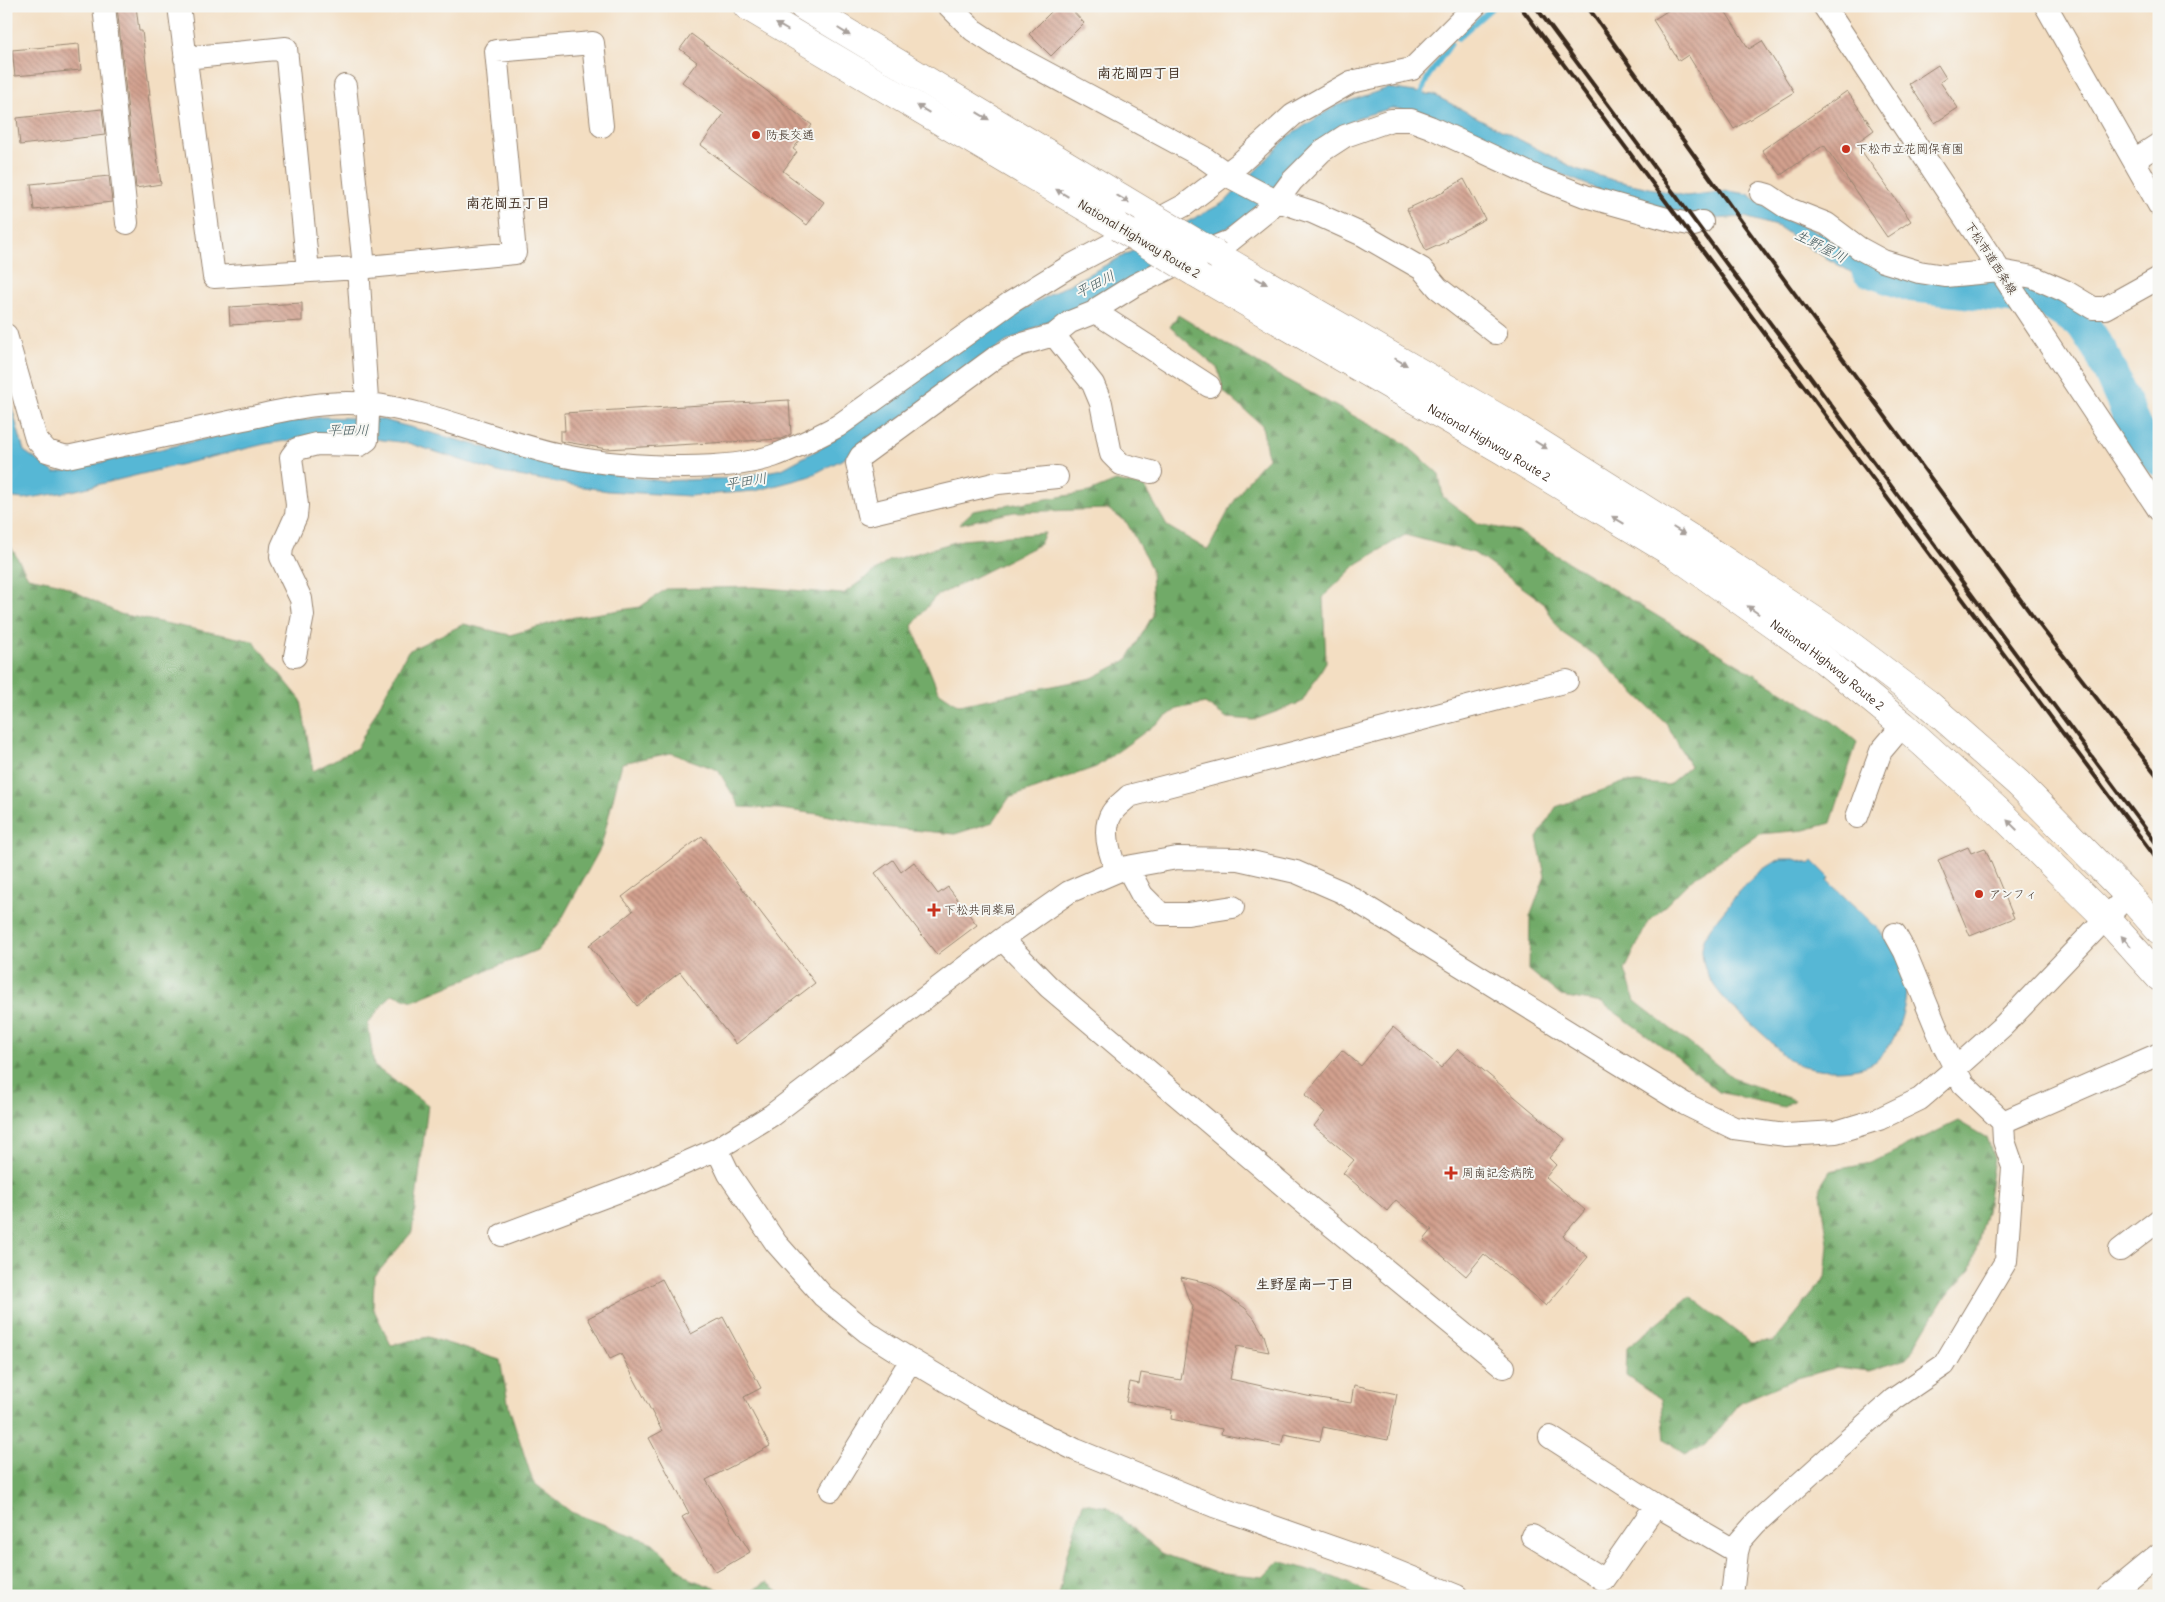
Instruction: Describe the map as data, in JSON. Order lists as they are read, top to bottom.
{
  "streets": {
    "highway": ["National Highway Route 2"],
    "street": ["下松市道西条線"]
  },
  "districts": ["南花岡四丁目", "南花岡五丁目", "生野屋南一丁目"],
  "water": ["生野屋川", "平田川"],
  "places": {
    "other": ["防長交通", "下松市立花岡保育園", "アンフィ"],
    "health": ["下松共同薬局", "周南記念病院"]
  }
}
